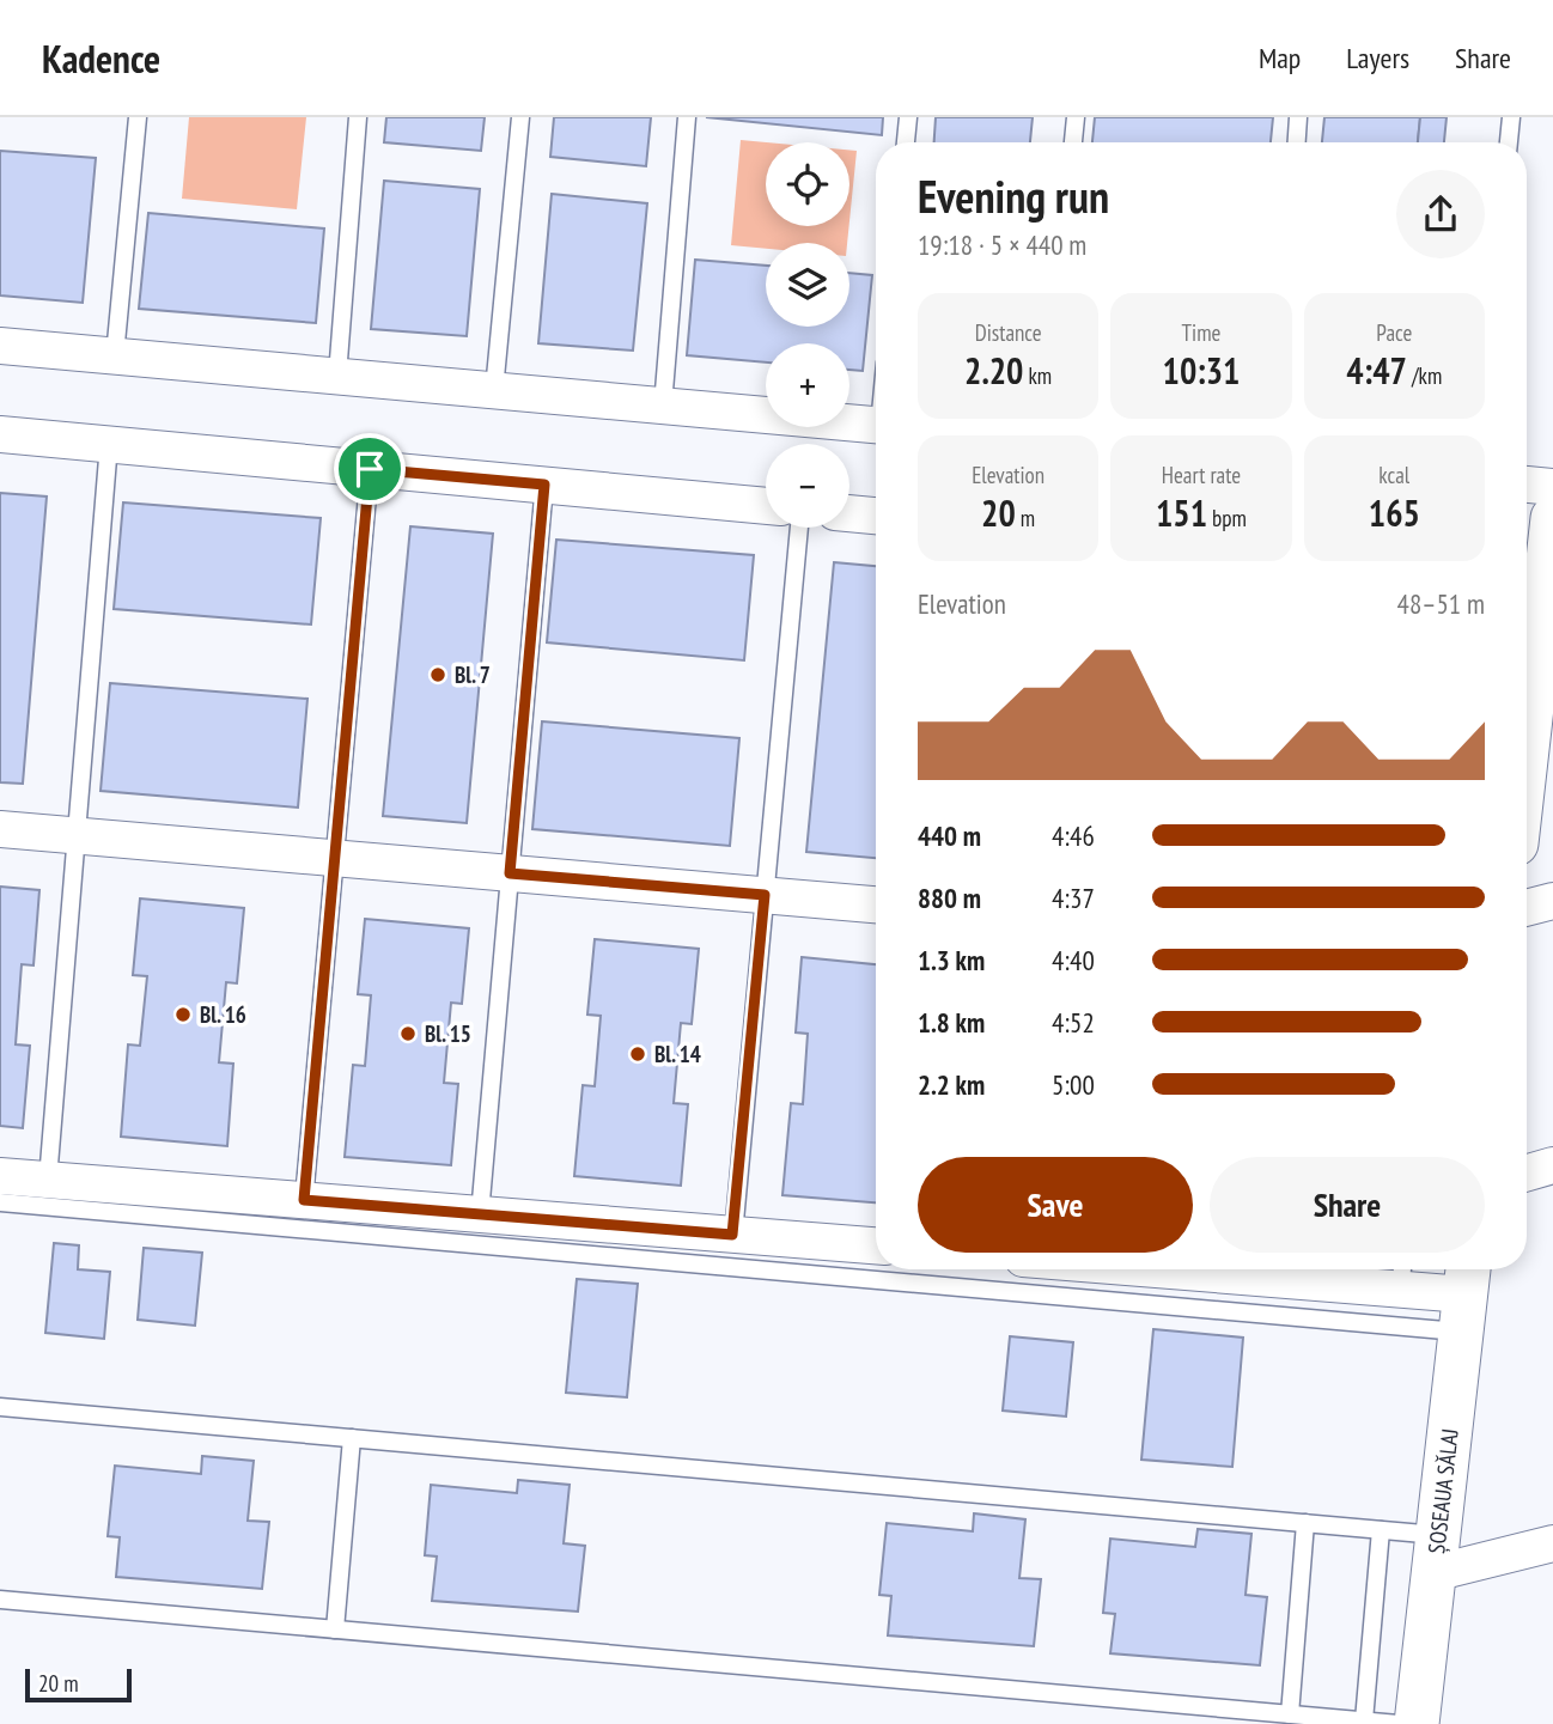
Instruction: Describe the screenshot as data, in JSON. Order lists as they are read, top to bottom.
{
  "streets": {
    "street": ["ȘOSEAUA SĂLAJ"]
  },
  "places": [
    "Bl. 7",
    "Bl. 16",
    "Bl. 15",
    "Bl. 14"
  ],
  "scale_bar": "20 m",
  "page": {
    "header": "Kadence",
    "nav": ["Map", "Layers", "Share"],
    "map_buttons": ["+", "−"],
    "heading": ["Evening run", "19:18 · 5 × 440 m"],
    "stats": [
      ["Distance", "2.20 km"],
      ["Time", "10:31"],
      ["Pace", "4:47 /km"],
      ["Elevation", "20 m"],
      ["Heart rate", "151 bpm"],
      ["kcal", "165"]
    ],
    "chart": ["Elevation", "48–51 m"],
    "list": [
      {
        "name": "440 m",
        "note": "4:46"
      },
      {
        "name": "880 m",
        "note": "4:37"
      },
      {
        "name": "1.3 km",
        "note": "4:40"
      },
      {
        "name": "1.8 km",
        "note": "4:52"
      },
      {
        "name": "2.2 km",
        "note": "5:00"
      }
    ],
    "buttons": ["Save", "Share"],
    "scale": "20 m"
  }
}
